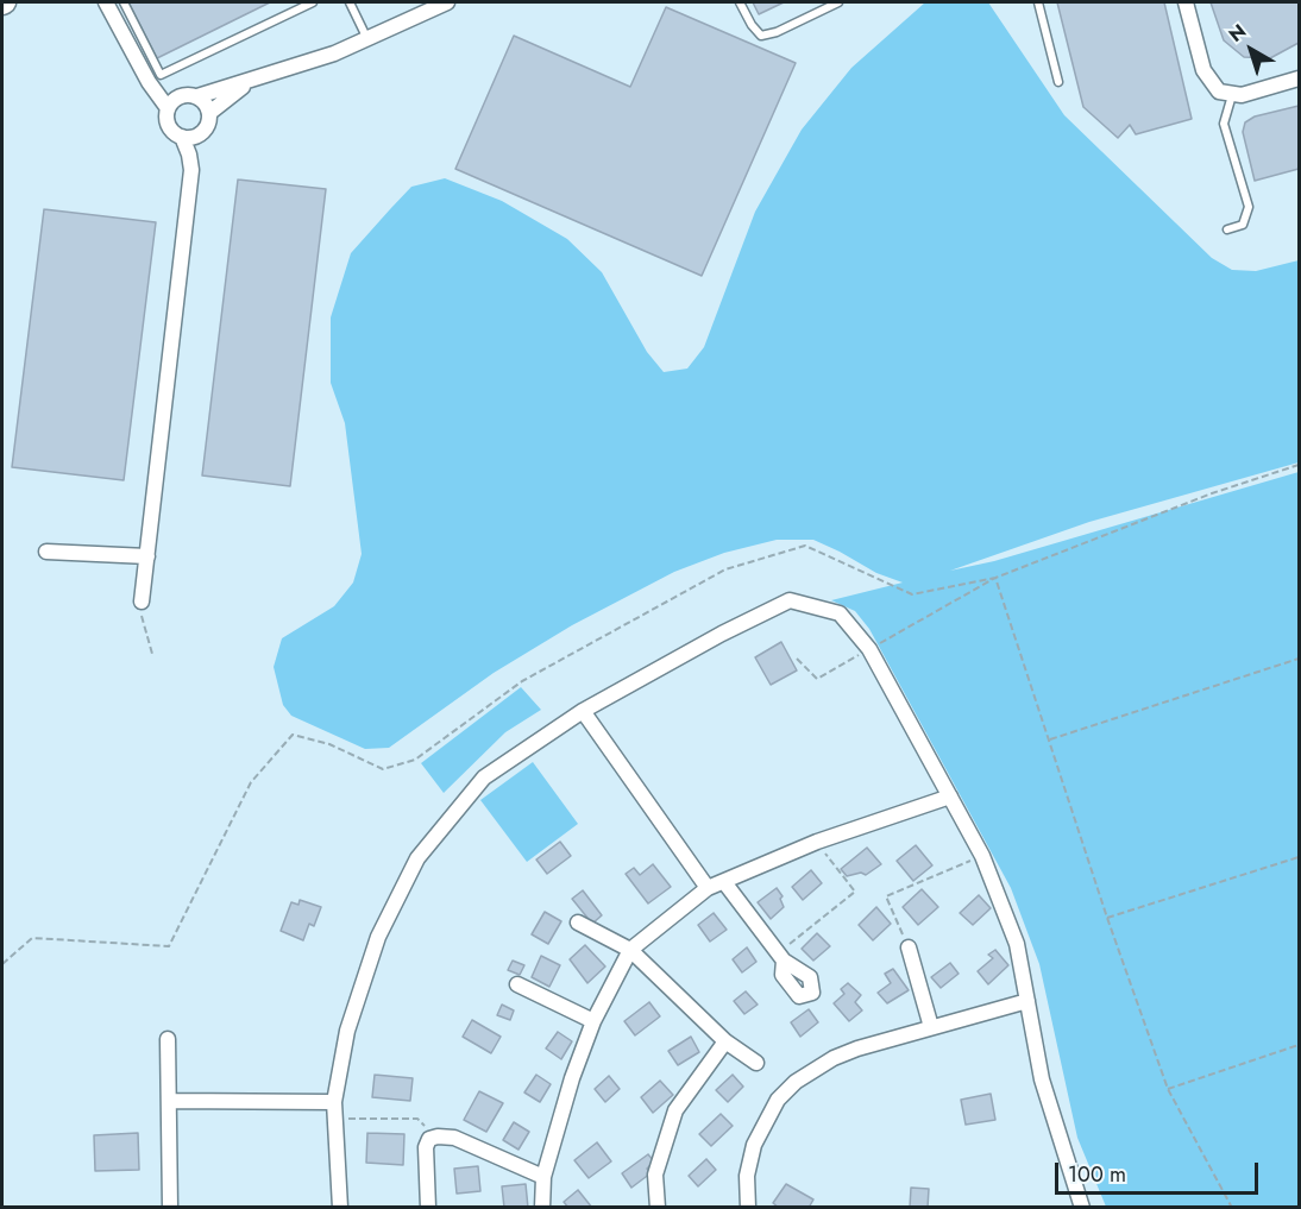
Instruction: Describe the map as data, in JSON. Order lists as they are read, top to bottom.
{
  "scale_bar": "100 m",
  "north": "top left"
}
